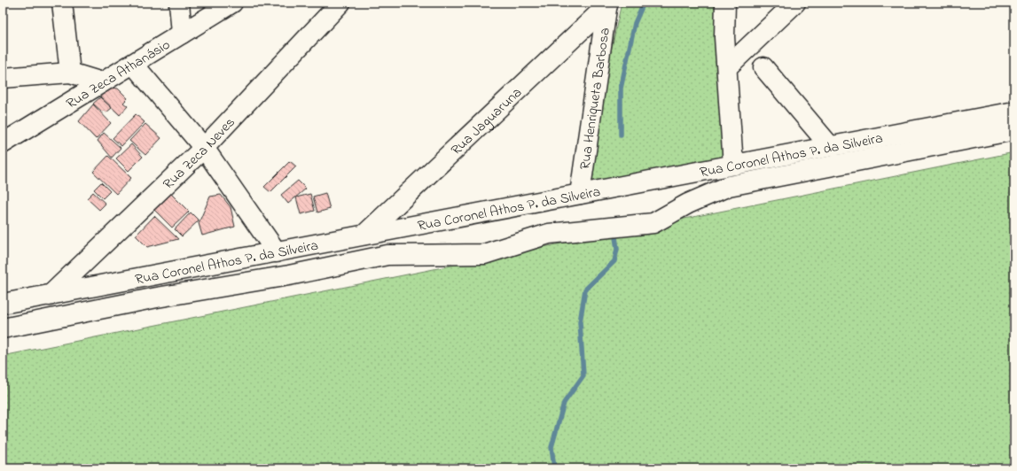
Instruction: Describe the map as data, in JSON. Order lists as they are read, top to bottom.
{
  "streets": {
    "street": [
      "Rua Zeca Athanásio",
      "Rua Henriqueta Barbosa",
      "Rua Jaguaruna",
      "Rua Zeca Neves",
      "Rua Coronel Athos P. da Silveira"
    ]
  },
  "crossings": [
    ["Rua Henriqueta Barbosa", "Rua Jaguaruna"],
    ["Rua Henriqueta Barbosa", "Rua Coronel Athos P. da Silveira"],
    ["Rua Jaguaruna", "Rua Coronel Athos P. da Silveira"],
    ["Rua Zeca Neves", "Rua Coronel Athos P. da Silveira"]
  ]
}
